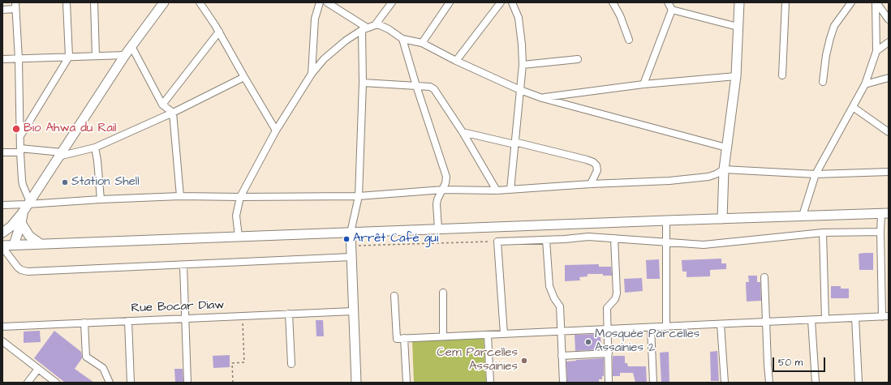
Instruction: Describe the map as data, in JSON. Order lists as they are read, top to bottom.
{
  "streets": {
    "street": ["Rue Bocar Diaw"]
  },
  "places": [
    "Bio Ahwa du Rail",
    "Station Shell",
    "Arrêt Café gui",
    "Mosquée Parcelles Assainies 2",
    "Cem Parcelles Assainies"
  ],
  "scale_bar": "50 m"
}
